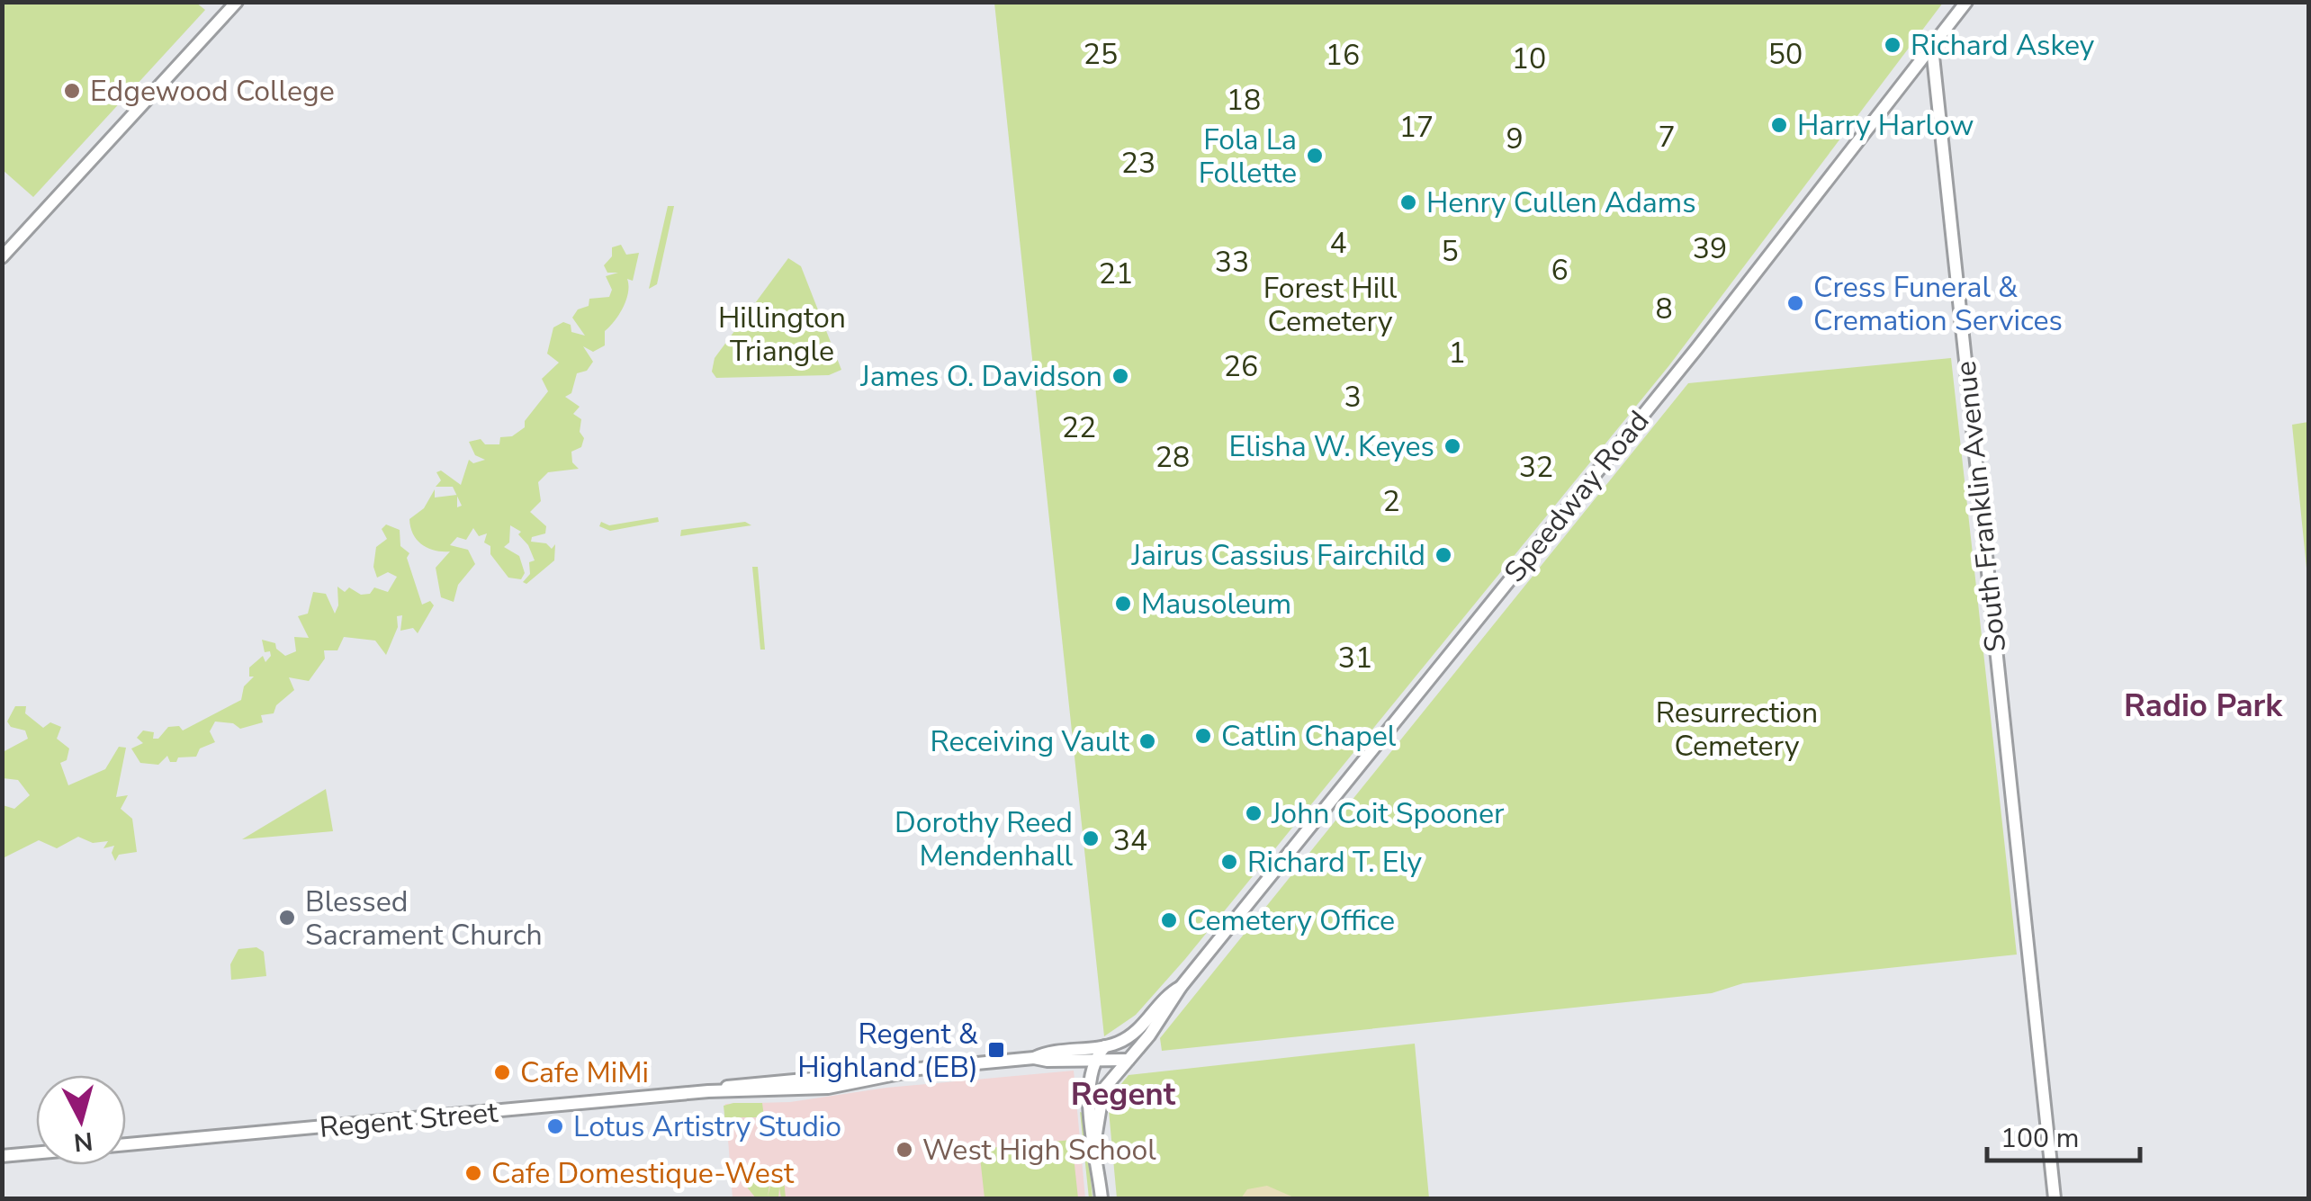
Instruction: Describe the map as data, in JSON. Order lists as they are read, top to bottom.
{
  "streets": {
    "main road": ["Speedway Road", "South Franklin Avenue", "Regent Street"]
  },
  "crossings": [
    ["Speedway Road", "South Franklin Avenue"],
    ["Speedway Road", "Regent Street"]
  ],
  "districts": ["Radio Park", "Regent"],
  "parks": [
    "25",
    "50",
    "16",
    "10",
    "18",
    "17",
    "7",
    "9",
    "23",
    "4",
    "39",
    "5",
    "33",
    "6",
    "21",
    "Forest Hill Cemetery",
    "8",
    "Hillington Triangle",
    "1",
    "26",
    "3",
    "22",
    "28",
    "32",
    "2",
    "31",
    "Resurrection Cemetery",
    "34"
  ],
  "places": {
    "other": [
      "Richard Askey",
      "Edgewood College",
      "Harry Harlow",
      "Fola La Follette",
      "Henry Cullen Adams",
      "Cress Funeral & Cremation Services",
      "James O. Davidson",
      "Elisha W. Keyes",
      "Jairus Cassius Fairchild",
      "Mausoleum",
      "Catlin Chapel",
      "Receiving Vault",
      "John Coit Spooner",
      "Dorothy Reed Mendenhall",
      "Richard T. Ely",
      "Blessed Sacrament Church",
      "Cemetery Office",
      "Cafe MiMi",
      "Lotus Artistry Studio",
      "West High School",
      "Cafe Domestique-West"
    ],
    "transit": ["Regent & Highland (EB)"]
  },
  "scale_bar": "100 m",
  "north": "bottom"
}
